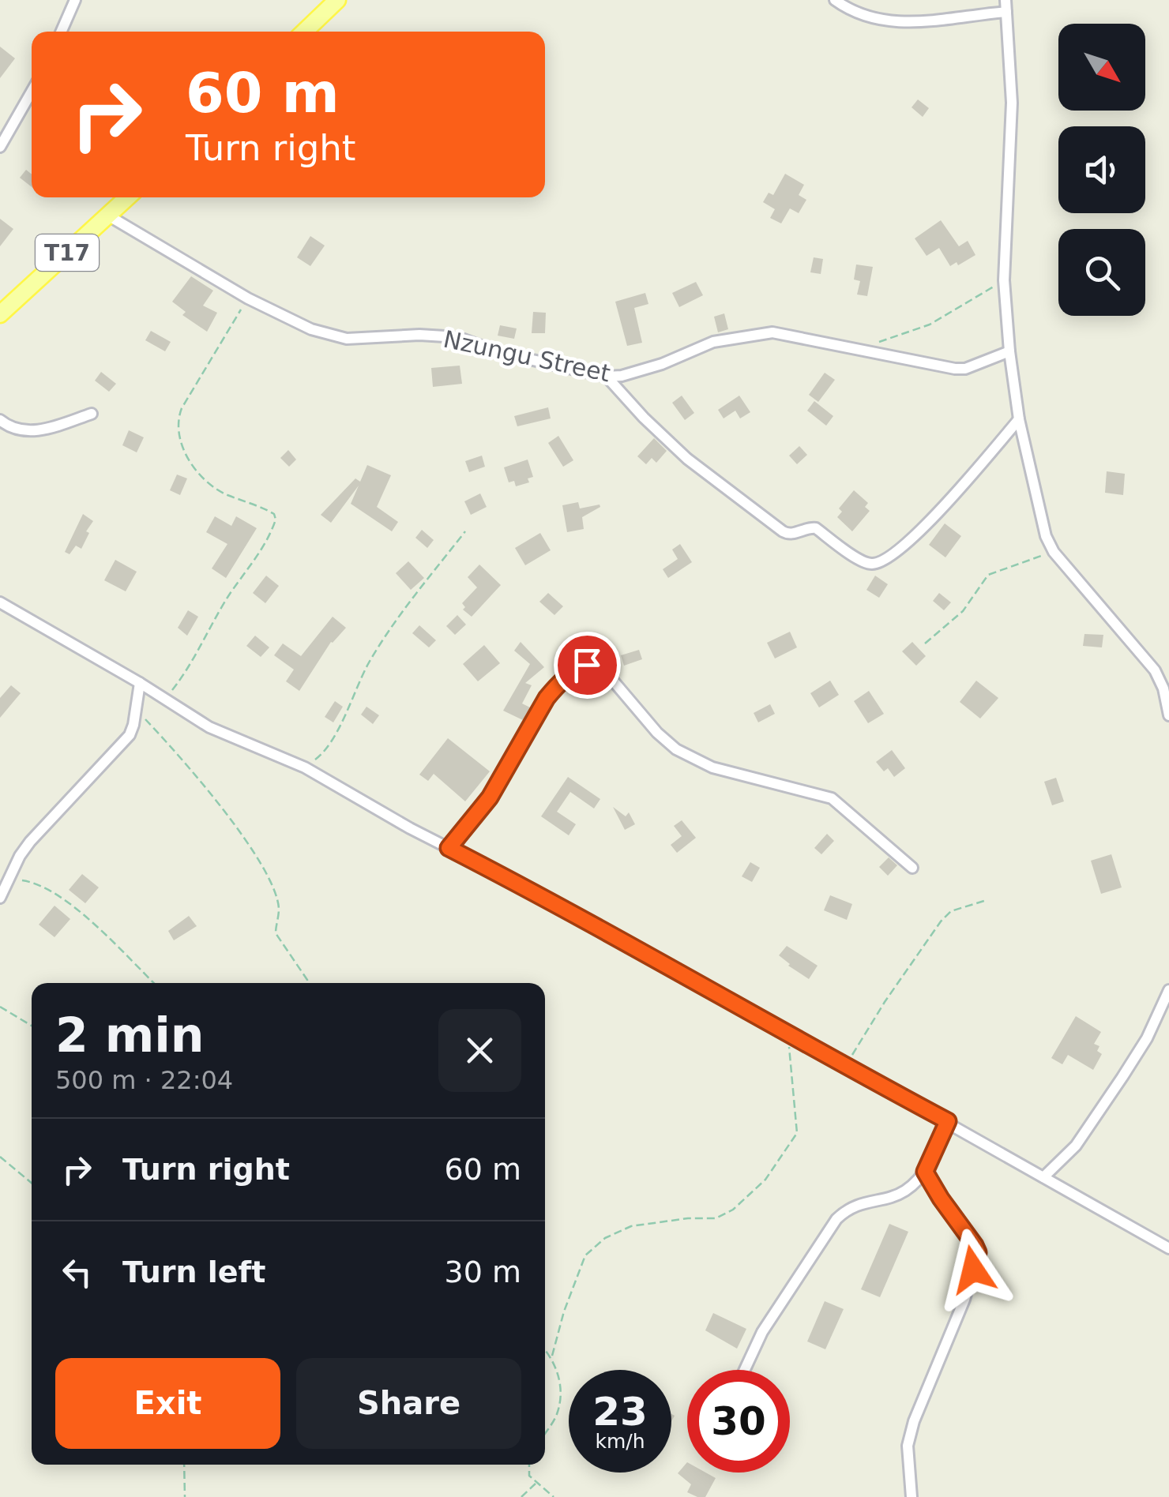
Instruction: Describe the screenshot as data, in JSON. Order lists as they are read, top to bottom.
{
  "streets": {
    "main road": ["T17"],
    "street": ["Nzungu Street"]
  },
  "crossings": [
    ["T17", "Nzungu Street"]
  ],
  "north": "bottom right",
  "page": {
    "turn": ["60 m", "Turn right"],
    "heading": ["2 min", "500 m · 22:04"],
    "list": [
      {
        "name": "Turn right",
        "value": "60 m"
      },
      {
        "name": "Turn left",
        "value": "30 m"
      }
    ],
    "buttons": ["Exit", "Share"],
    "speed": "23 km/h",
    "limit": "30"
  }
}
